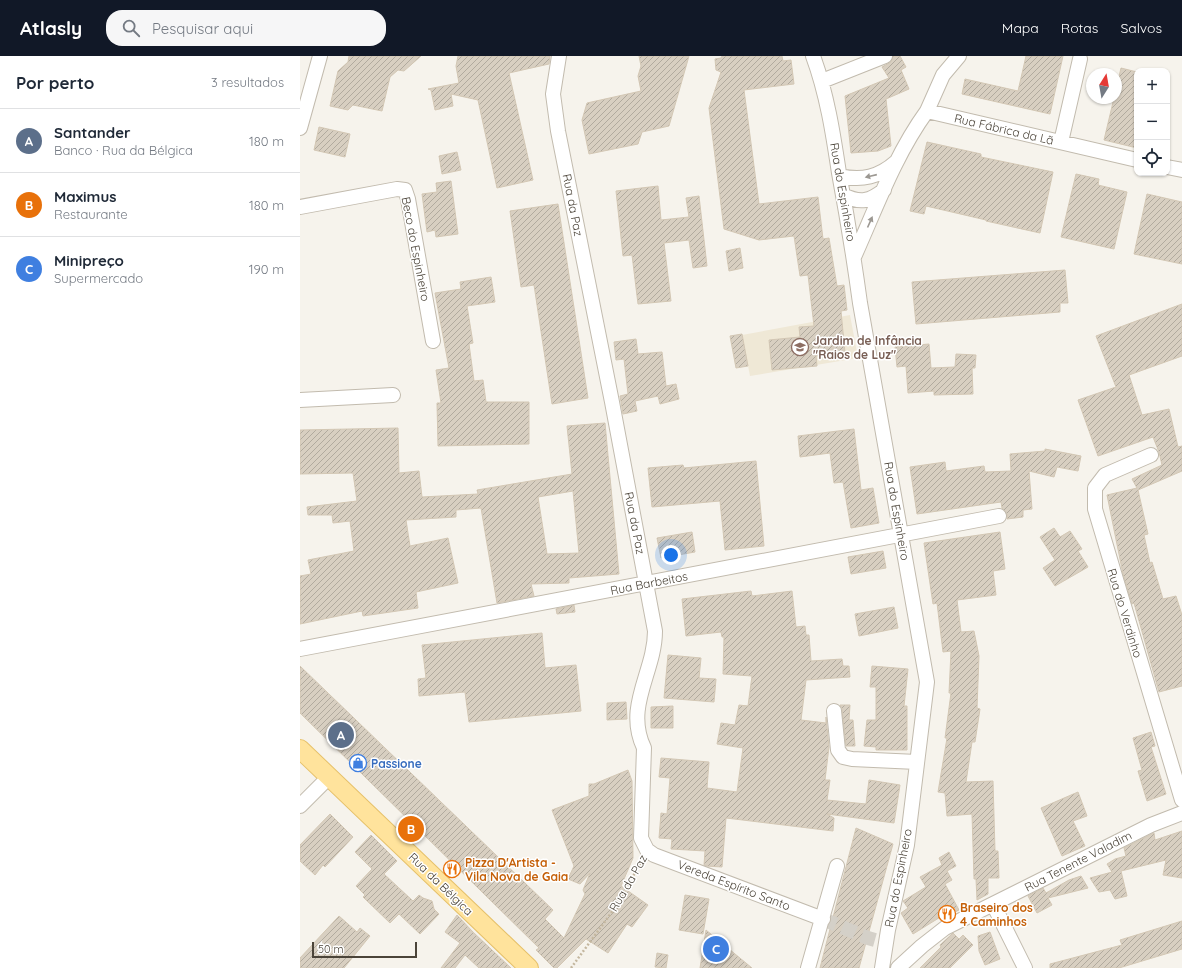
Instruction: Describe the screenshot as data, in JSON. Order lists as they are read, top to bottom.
{
  "streets": {
    "main road": ["Rua da Bélgica"],
    "street": [
      "Rua Fábrica da Lã",
      "Rua do Espinheiro",
      "Rua da Paz",
      "Beco do Espinheiro",
      "Rua Barbeitos",
      "Rua do Verdinho",
      "Rua Tenente Valadim",
      "Vereda Espírito Santo"
    ]
  },
  "crossings": [
    ["Rua do Espinheiro", "Rua Barbeitos"],
    ["Rua da Paz", "Rua Barbeitos"],
    ["Rua da Paz", "Vereda Espírito Santo"]
  ],
  "places": {
    "school or university": ["Jardim de Infância \"Raios de Luz\""],
    "shop": ["Passione"],
    "restaurant": ["Pizza D'Artista - Vila Nova de Gaia", "Braseiro dos 4 Caminhos"]
  },
  "scale_bar": "50 m",
  "north": "top",
  "page": {
    "header": "Atlasly",
    "search": "Pesquisar aqui",
    "nav": ["Mapa", "Rotas", "Salvos"],
    "heading": ["Por perto", "3 resultados"],
    "map_buttons": ["+", "−"],
    "list": [
      {
        "mark": "A",
        "name": "Santander",
        "note": "Banco · Rua da Bélgica",
        "value": "180 m"
      },
      {
        "mark": "B",
        "name": "Maximus",
        "note": "Restaurante",
        "value": "180 m"
      },
      {
        "mark": "C",
        "name": "Minipreço",
        "note": "Supermercado",
        "value": "190 m"
      }
    ],
    "pins": ["A", "B", "C"],
    "scale": "50 m"
  }
}
